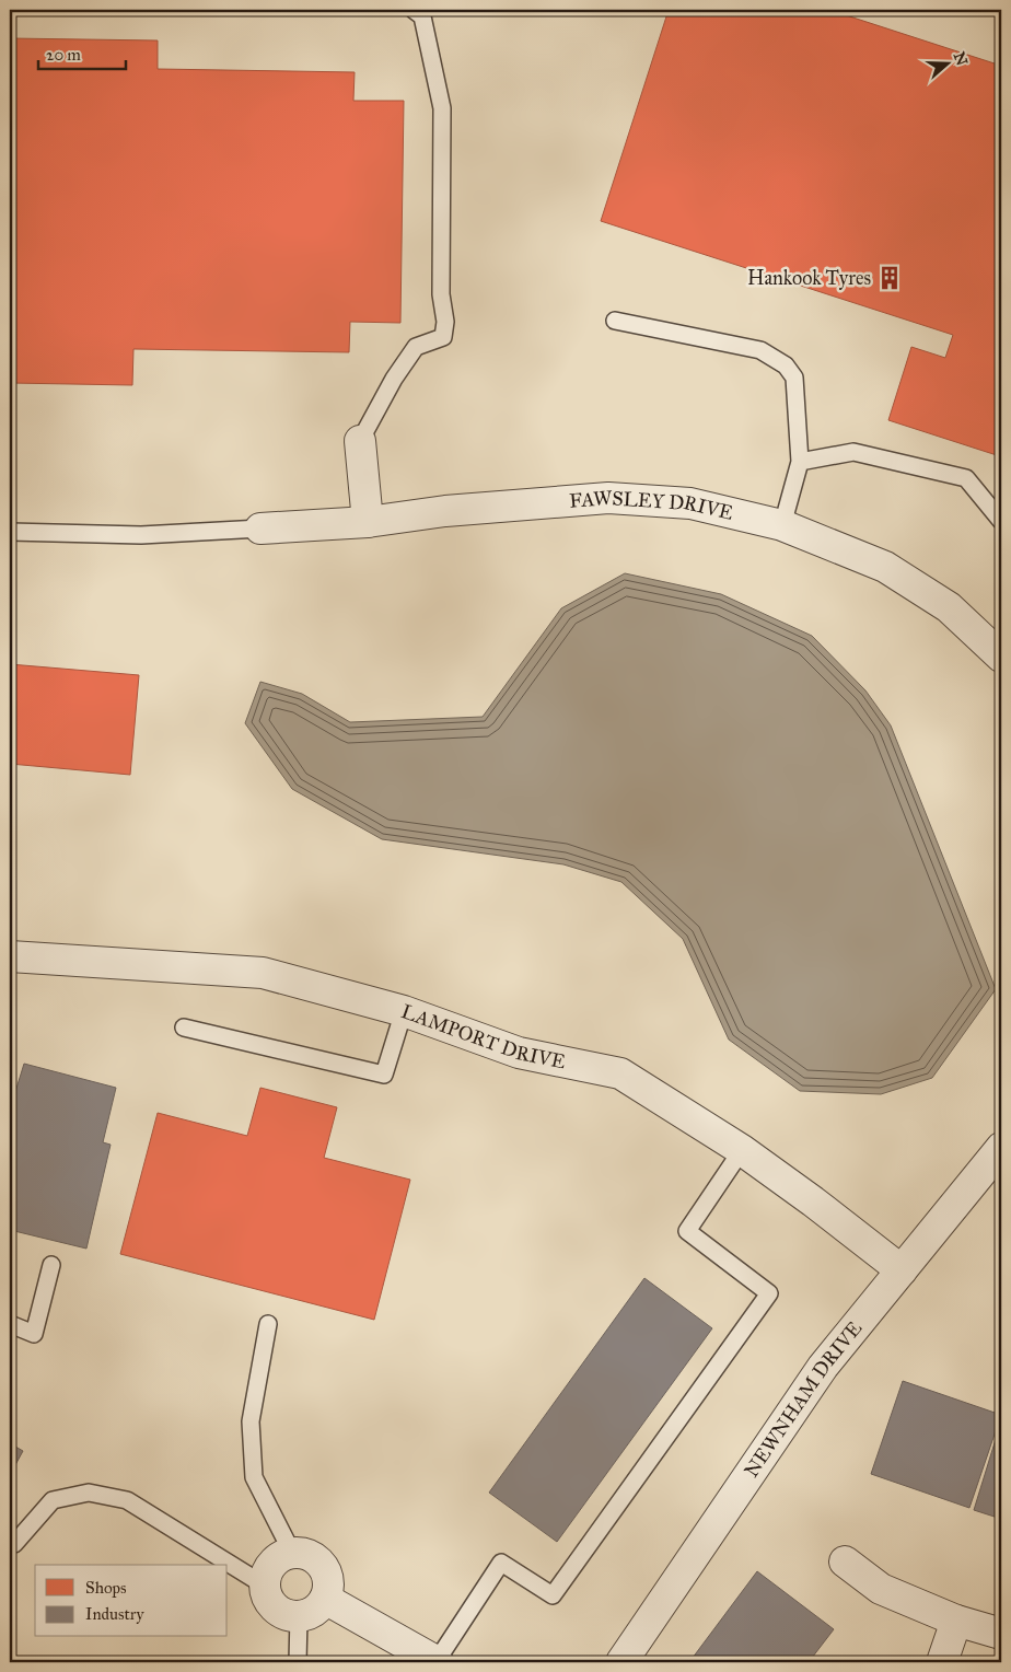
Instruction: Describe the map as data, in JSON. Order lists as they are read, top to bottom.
{
  "streets": {
    "street": ["FAWSLEY DRIVE", "LAMPORT DRIVE", "NEWNHAM DRIVE"]
  },
  "crossings": [
    ["LAMPORT DRIVE", "NEWNHAM DRIVE"]
  ],
  "places": {
    "building": ["Hankook Tyres"]
  },
  "legend": ["Shops", "Industry"],
  "scale_bar": "20 m",
  "north": "right"
}
